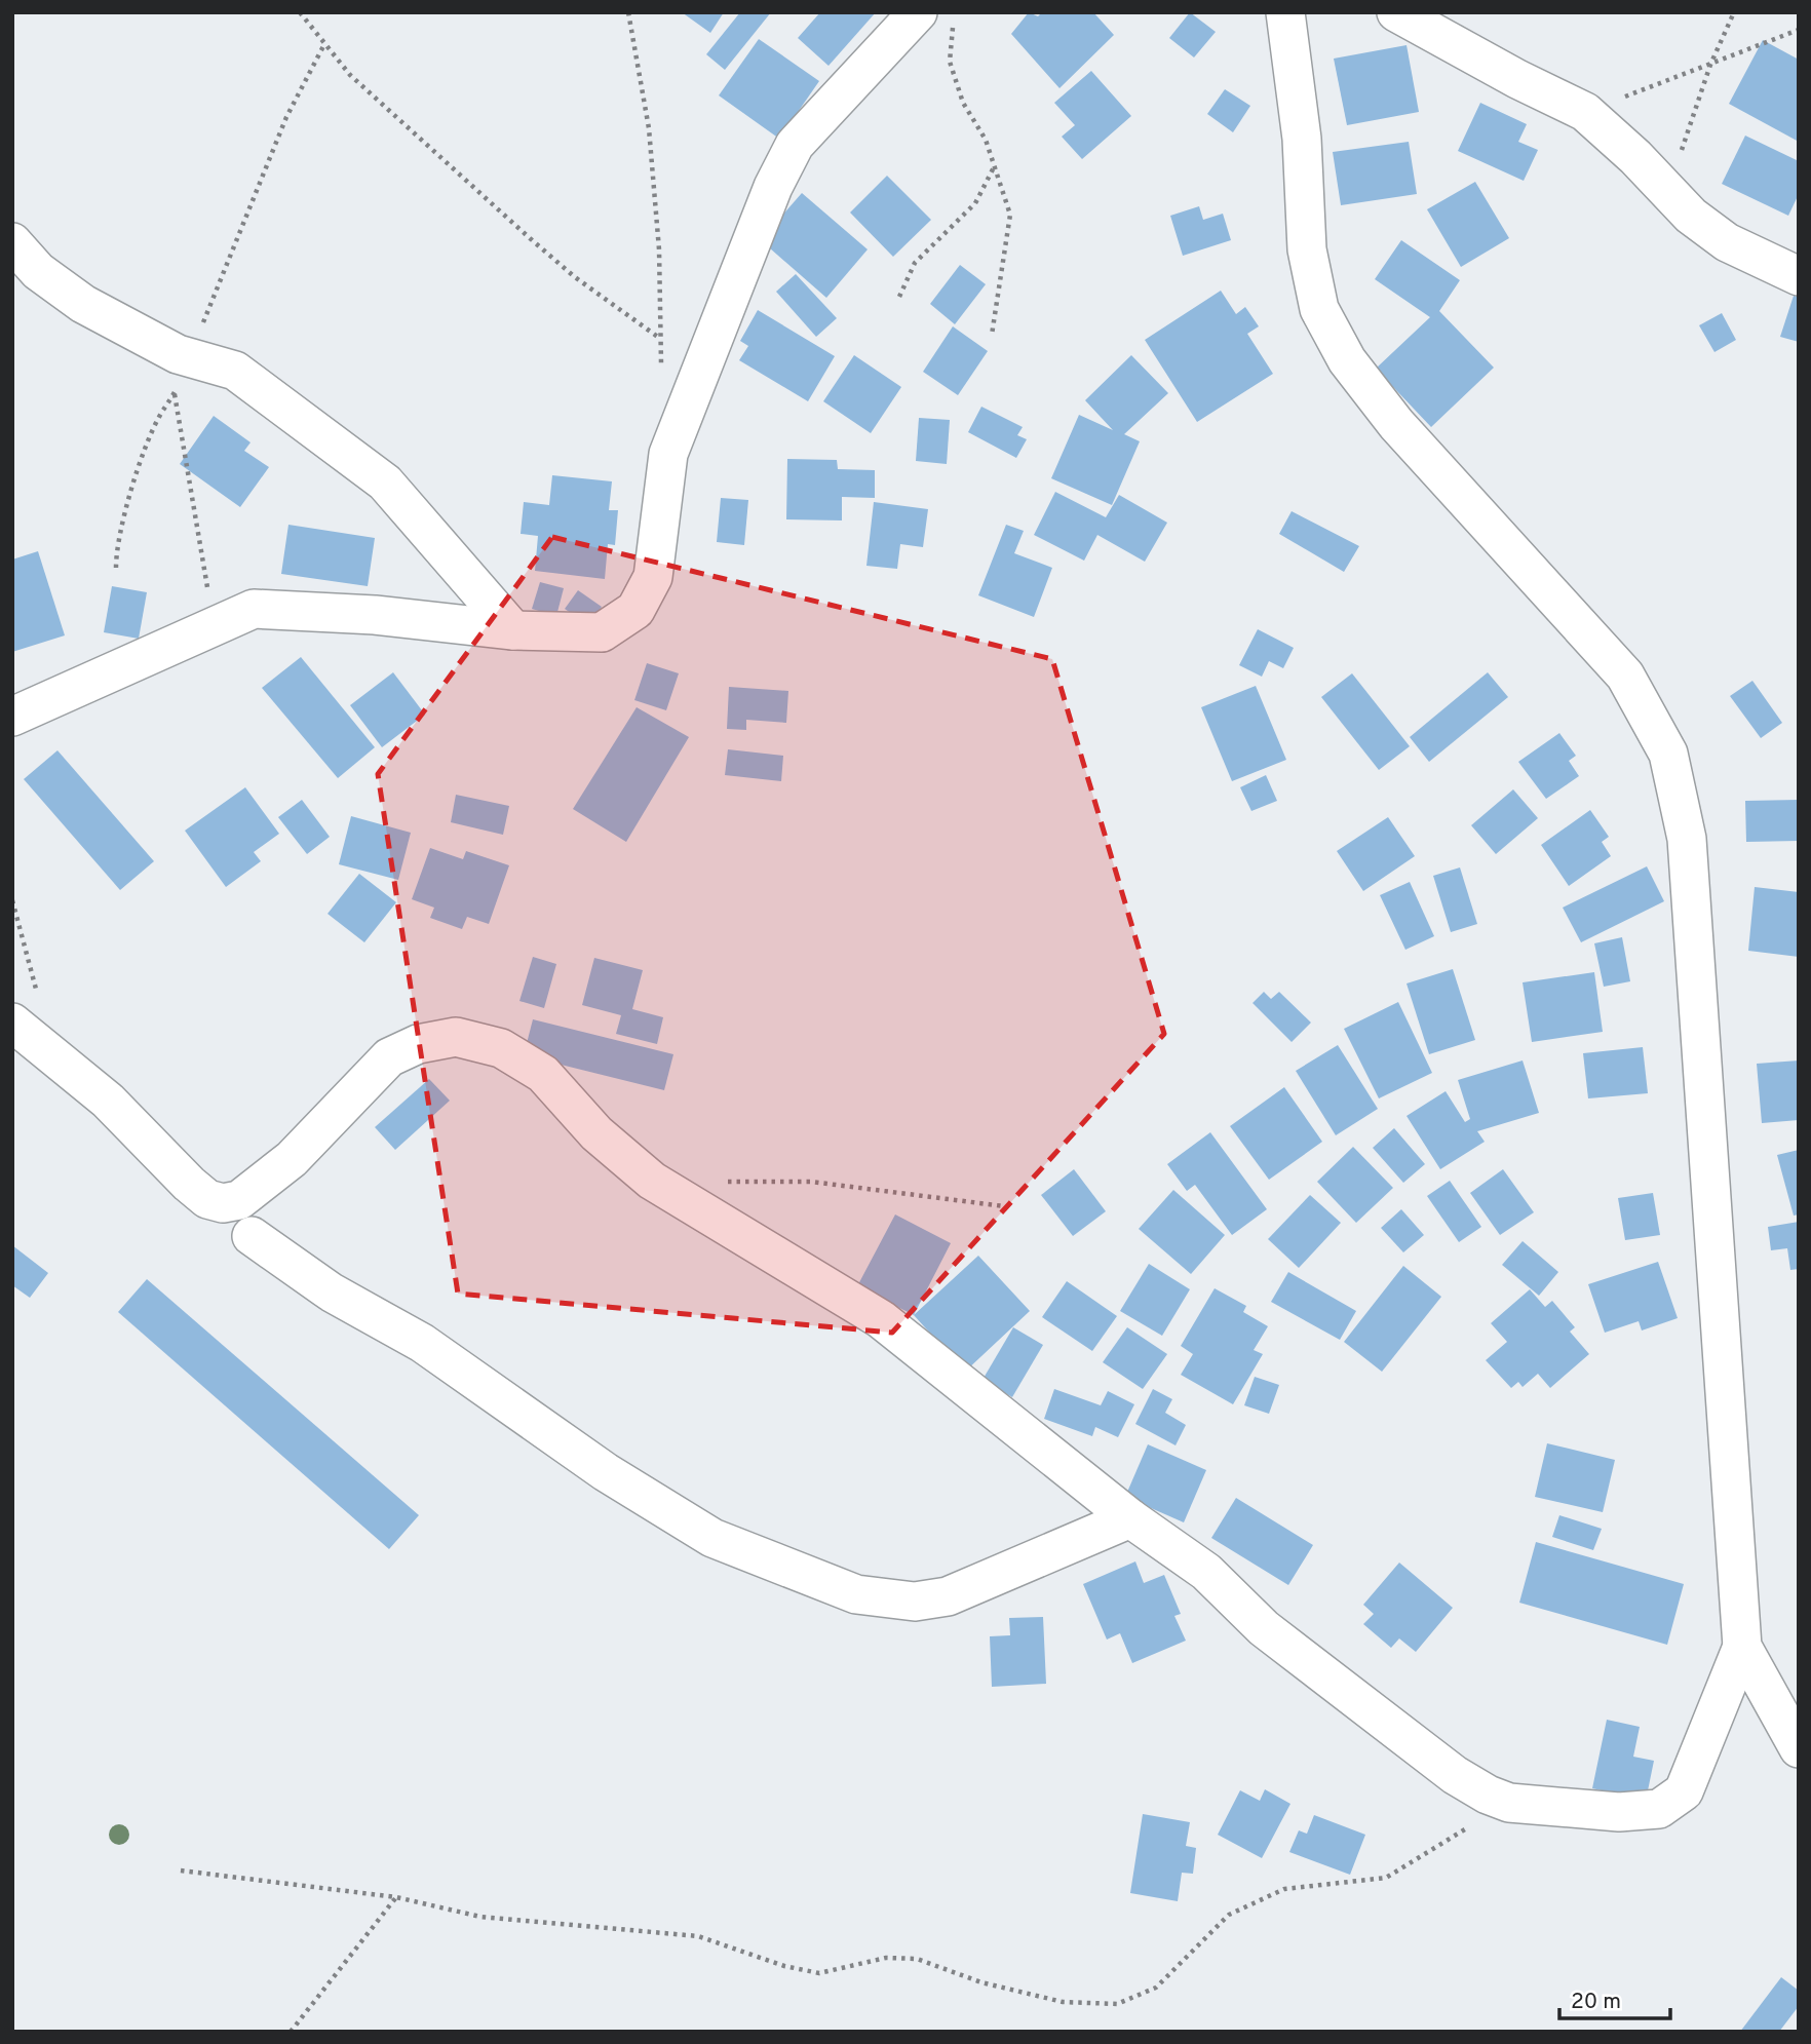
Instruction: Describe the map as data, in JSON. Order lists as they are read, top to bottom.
{
  "scale_bar": "20 m"
}
